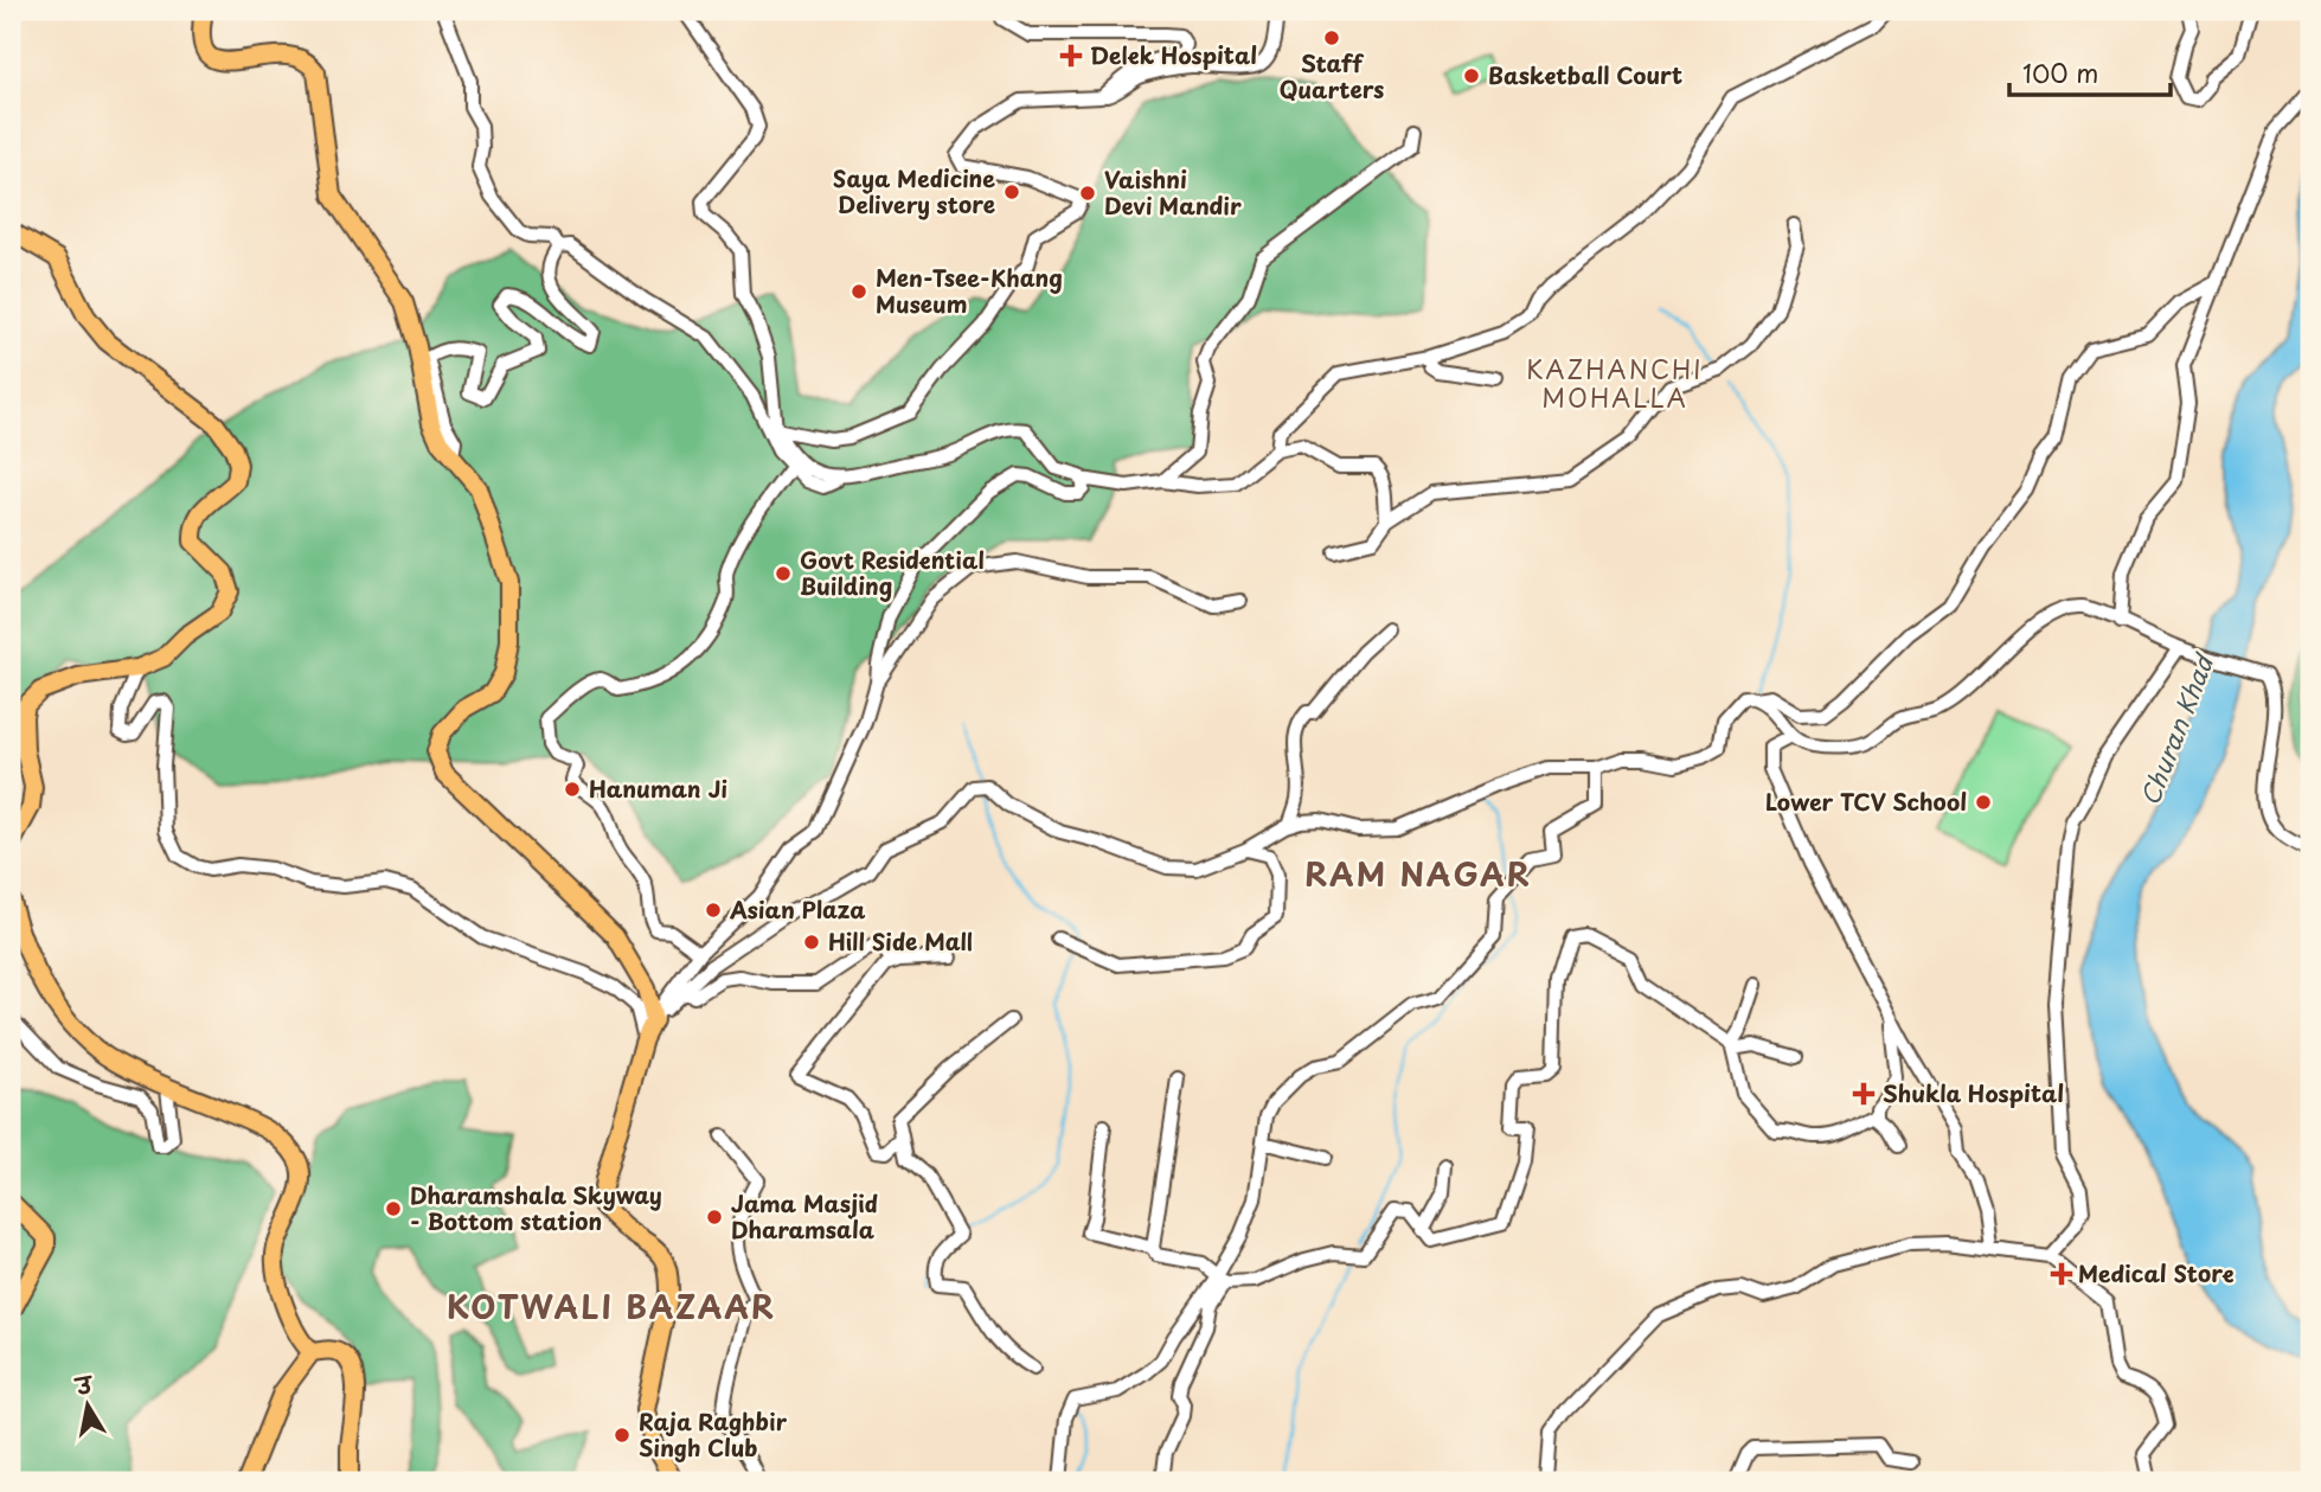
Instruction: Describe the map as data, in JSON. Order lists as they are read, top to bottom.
{
  "districts": ["KAZHANCHI MOHALLA", "RAM NAGAR", "KOTWALI BAZAAR"],
  "water": ["Churan Khad"],
  "places": {
    "other": [
      "Staff Quarters",
      "Basketball Court",
      "Saya Medicine Delivery store",
      "Vaishni Devi Mandir",
      "Men-Tsee-Khang Museum",
      "Govt Residential Building",
      "Hanuman Ji",
      "Lower TCV School",
      "Asian Plaza",
      "Hill Side Mall",
      "Dharamshala Skyway - Bottom station",
      "Jama Masjid Dharamsala",
      "Raja Raghbir Singh Club"
    ],
    "health": ["Delek Hospital", "Shukla Hospital", "Medical Store"]
  },
  "scale_bar": "100 m",
  "north": "top"
}
